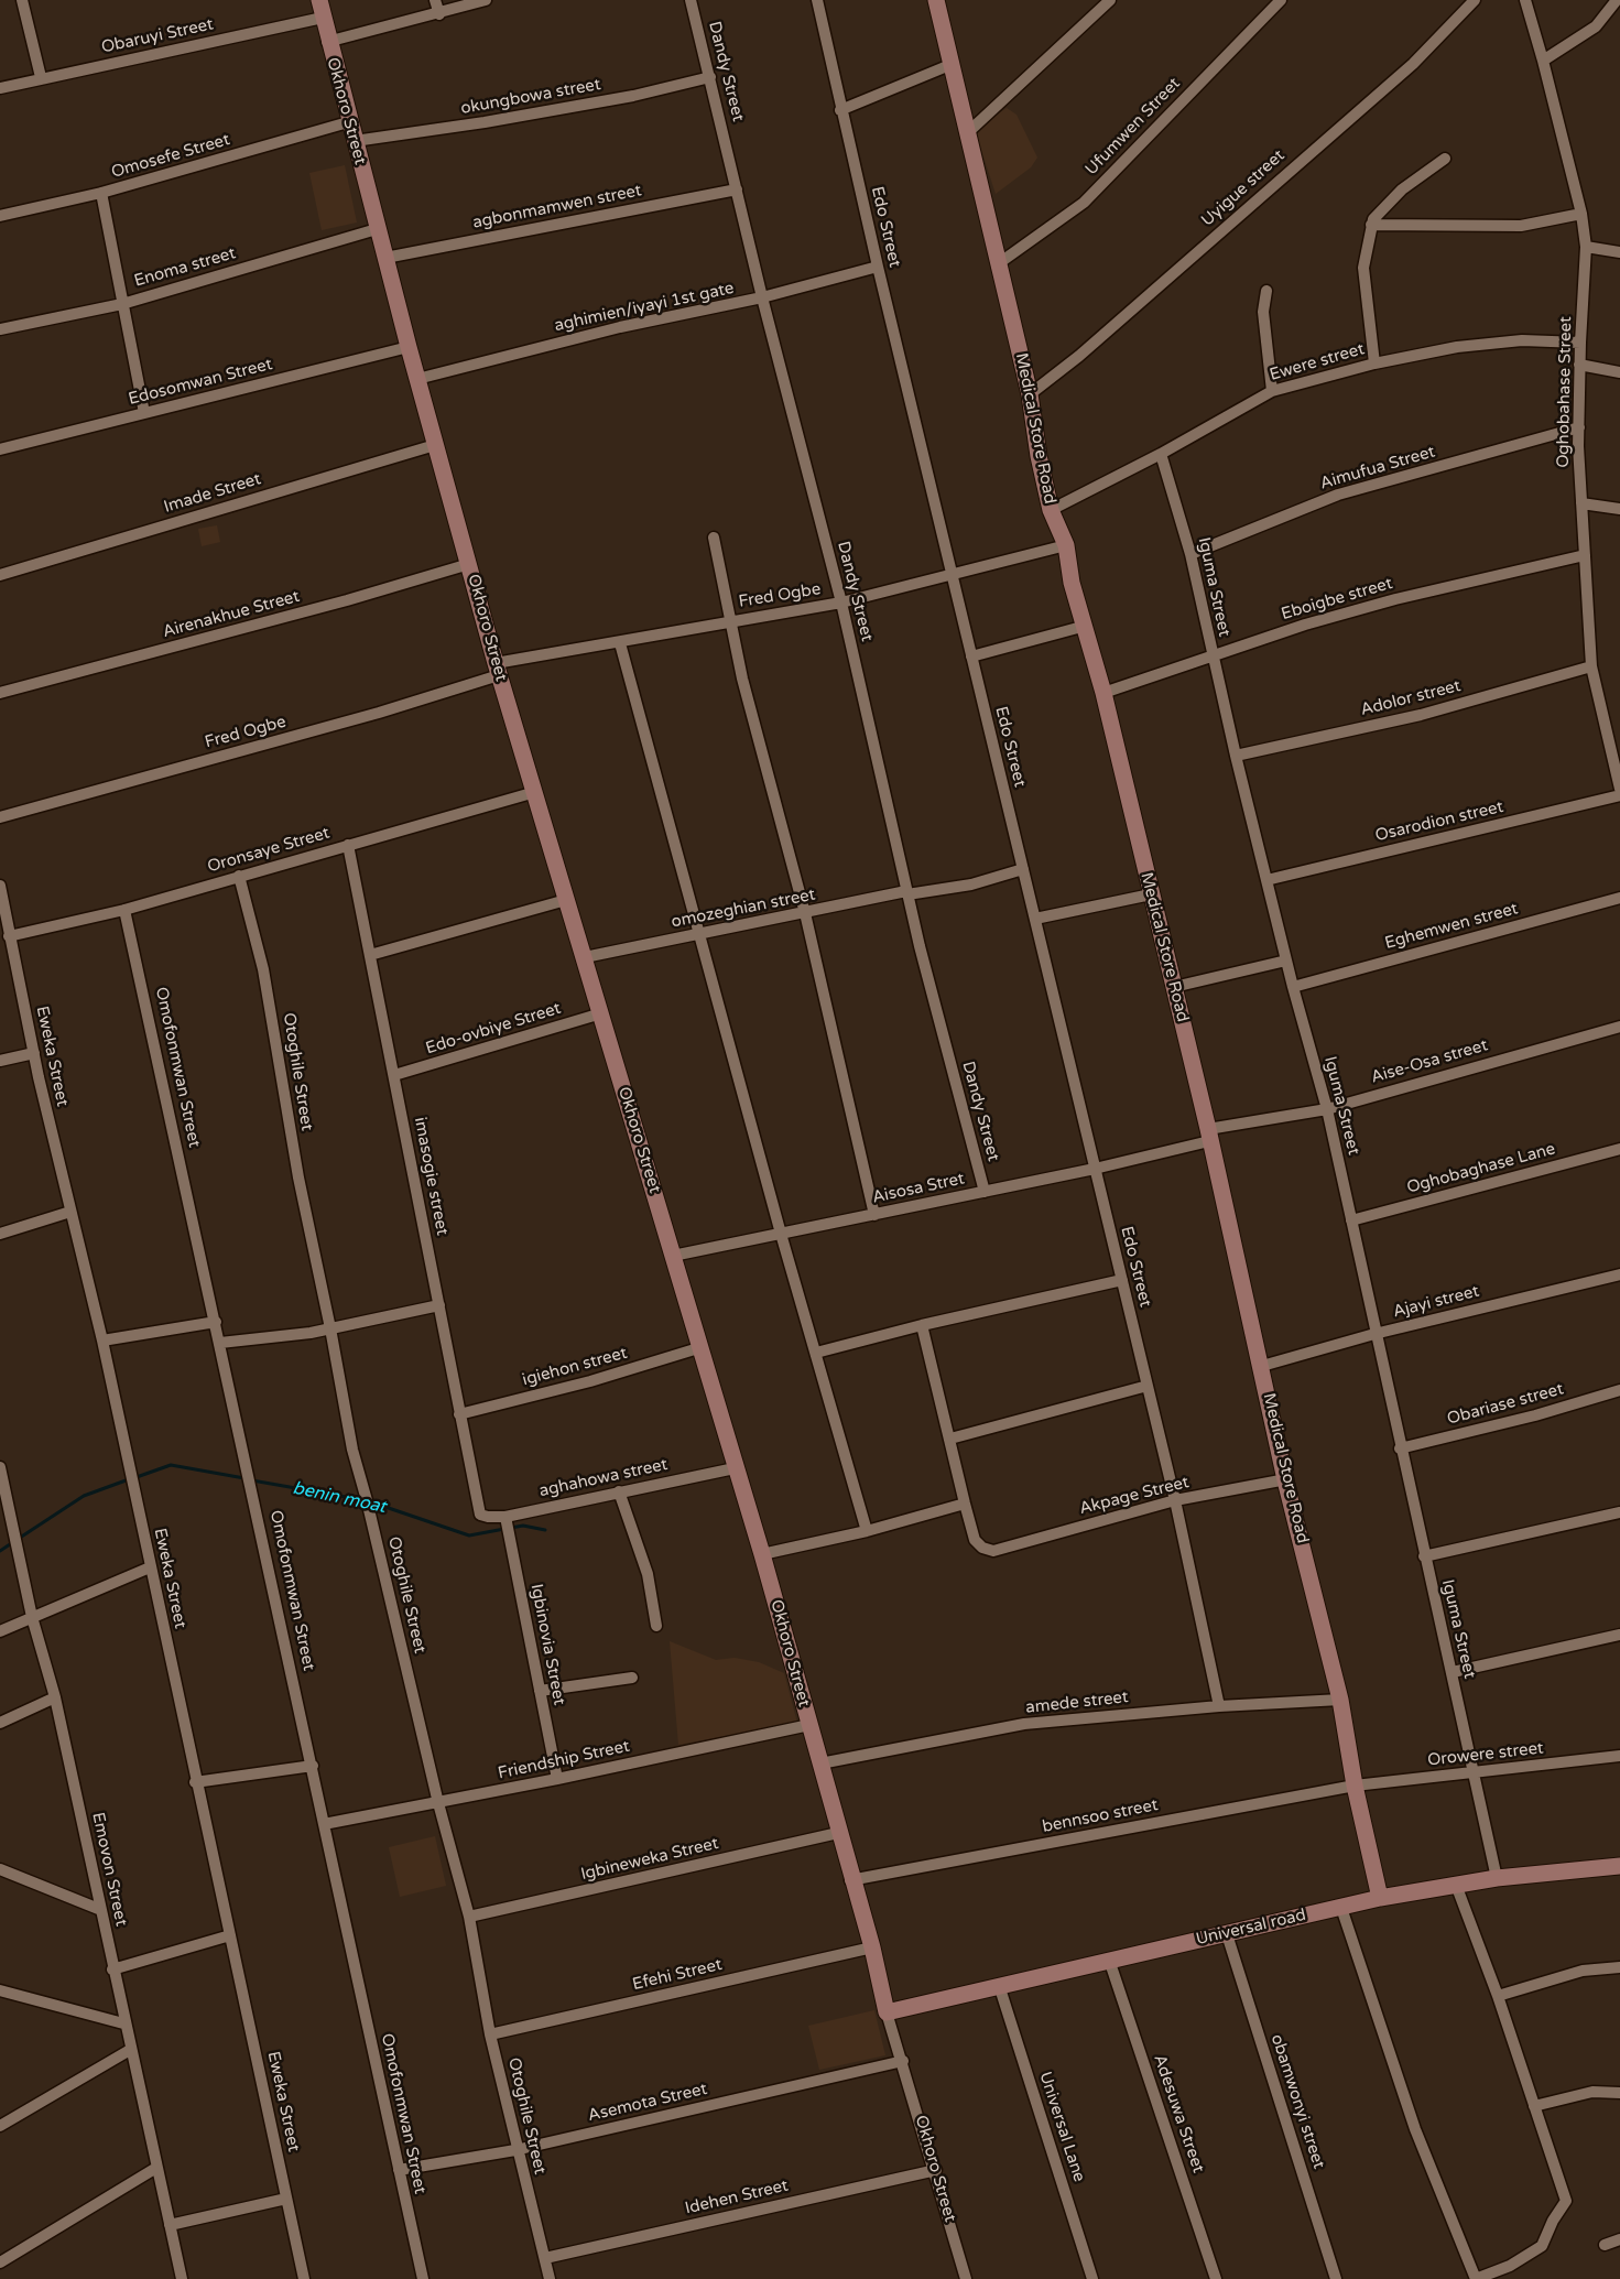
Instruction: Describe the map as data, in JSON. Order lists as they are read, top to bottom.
{
  "streets": {
    "street": [
      "Obaruyi Street",
      "Dandy Street",
      "okungbowa street",
      "Okhoro Street",
      "Ufumwen Street",
      "Omosefe Street",
      "Uyigue street",
      "agbonmamwen street",
      "Edo Street",
      "Enoma street",
      "aghimien/iyayi 1st gate",
      "Ewere street",
      "Edosomwan Street",
      "Oghobahase Street",
      "Medical Store Road",
      "Aimufua Street",
      "Imade Street",
      "Iguma Street",
      "Fred Ogbe",
      "Eboigbe street",
      "Airenakhue Street",
      "Adolor street",
      "Osarodion street",
      "Oronsaye Street",
      "omozeghian street",
      "Eghemwen street",
      "Edo-ovbiye Street",
      "Eweka Street",
      "Aise-Osa street",
      "Omofonmwan Street",
      "Otoghile Street",
      "Oghobaghase Lane",
      "imasogie street",
      "Aisosa Stret",
      "Ajayi street",
      "igiehon street",
      "Obariase street",
      "aghahowa street",
      "Akpage Street",
      "Igbinovia Street",
      "amede street",
      "Orowere street",
      "Friendship Street",
      "bennsoo street",
      "Igbineweka Street",
      "Emovon Street",
      "Universal road",
      "Efehi Street",
      "obamwonyi street",
      "Asemota Street",
      "Adesuwa Street",
      "Universal Lane",
      "Idehen Street"
    ]
  },
  "crossings": [
    ["Obaruyi Street", "Okhoro Street"],
    ["Dandy Street", "okungbowa street"],
    ["Dandy Street", "agbonmamwen street"],
    ["Dandy Street", "aghimien/iyayi 1st gate"],
    ["Dandy Street", "Fred Ogbe"],
    ["Dandy Street", "omozeghian street"],
    ["Dandy Street", "Aisosa Stret"],
    ["okungbowa street", "Okhoro Street"],
    ["Okhoro Street", "Omosefe Street"],
    ["Okhoro Street", "agbonmamwen street"],
    ["Okhoro Street", "Enoma street"],
    ["Okhoro Street", "aghimien/iyayi 1st gate"],
    ["Okhoro Street", "Edosomwan Street"],
    ["Okhoro Street", "Imade Street"],
    ["Okhoro Street", "Fred Ogbe"],
    ["Okhoro Street", "Airenakhue Street"],
    ["Okhoro Street", "Oronsaye Street"],
    ["Okhoro Street", "omozeghian street"],
    ["Okhoro Street", "Edo-ovbiye Street"],
    ["Okhoro Street", "Aisosa Stret"],
    ["Okhoro Street", "igiehon street"],
    ["Okhoro Street", "aghahowa street"],
    ["Okhoro Street", "amede street"],
    ["Okhoro Street", "Friendship Street"],
    ["Okhoro Street", "bennsoo street"],
    ["Okhoro Street", "Igbineweka Street"],
    ["Okhoro Street", "Universal road"],
    ["Okhoro Street", "Efehi Street"],
    ["Okhoro Street", "Asemota Street"],
    ["Okhoro Street", "Idehen Street"],
    ["Ufumwen Street", "Medical Store Road"],
    ["Uyigue street", "Medical Store Road"],
    ["Edo Street", "aghimien/iyayi 1st gate"],
    ["Edo Street", "Fred Ogbe"],
    ["Edo Street", "omozeghian street"],
    ["Edo Street", "Aisosa Stret"],
    ["Edo Street", "Akpage Street"],
    ["Edo Street", "amede street"],
    ["Ewere street", "Oghobahase Street"],
    ["Ewere street", "Medical Store Road"],
    ["Ewere street", "Iguma Street"],
    ["Oghobahase Street", "Aimufua Street"],
    ["Oghobahase Street", "Eboigbe street"],
    ["Oghobahase Street", "Adolor street"],
    ["Medical Store Road", "Fred Ogbe"],
    ["Medical Store Road", "Eboigbe street"],
    ["Medical Store Road", "Aise-Osa street"],
    ["Medical Store Road", "Aisosa Stret"],
    ["Medical Store Road", "Ajayi street"],
    ["Medical Store Road", "Akpage Street"],
    ["Medical Store Road", "amede street"],
    ["Medical Store Road", "Orowere street"],
    ["Medical Store Road", "bennsoo street"],
    ["Medical Store Road", "Universal road"],
    ["Aimufua Street", "Iguma Street"],
    ["Iguma Street", "Eboigbe street"],
    ["Iguma Street", "Adolor street"],
    ["Iguma Street", "Osarodion street"],
    ["Iguma Street", "Eghemwen street"],
    ["Iguma Street", "Aise-Osa street"],
    ["Iguma Street", "Oghobaghase Lane"],
    ["Iguma Street", "Ajayi street"],
    ["Iguma Street", "Obariase street"],
    ["Iguma Street", "Orowere street"],
    ["Iguma Street", "Universal road"],
    ["Oronsaye Street", "Eweka Street"],
    ["Oronsaye Street", "Omofonmwan Street"],
    ["Oronsaye Street", "Otoghile Street"],
    ["Oronsaye Street", "imasogie street"],
    ["Edo-ovbiye Street", "imasogie street"],
    ["Aise-Osa street", "Aisosa Stret"],
    ["Omofonmwan Street", "Friendship Street"],
    ["Omofonmwan Street", "Asemota Street"],
    ["Otoghile Street", "Friendship Street"],
    ["Otoghile Street", "Igbineweka Street"],
    ["Otoghile Street", "Efehi Street"],
    ["Otoghile Street", "Asemota Street"],
    ["Otoghile Street", "Idehen Street"],
    ["imasogie street", "igiehon street"],
    ["imasogie street", "aghahowa street"],
    ["aghahowa street", "Igbinovia Street"],
    ["Igbinovia Street", "Friendship Street"],
    ["Orowere street", "bennsoo street"],
    ["Universal road", "obamwonyi street"],
    ["Universal road", "Adesuwa Street"],
    ["Universal road", "Universal Lane"]
  ],
  "water": ["benin moat"]
}
